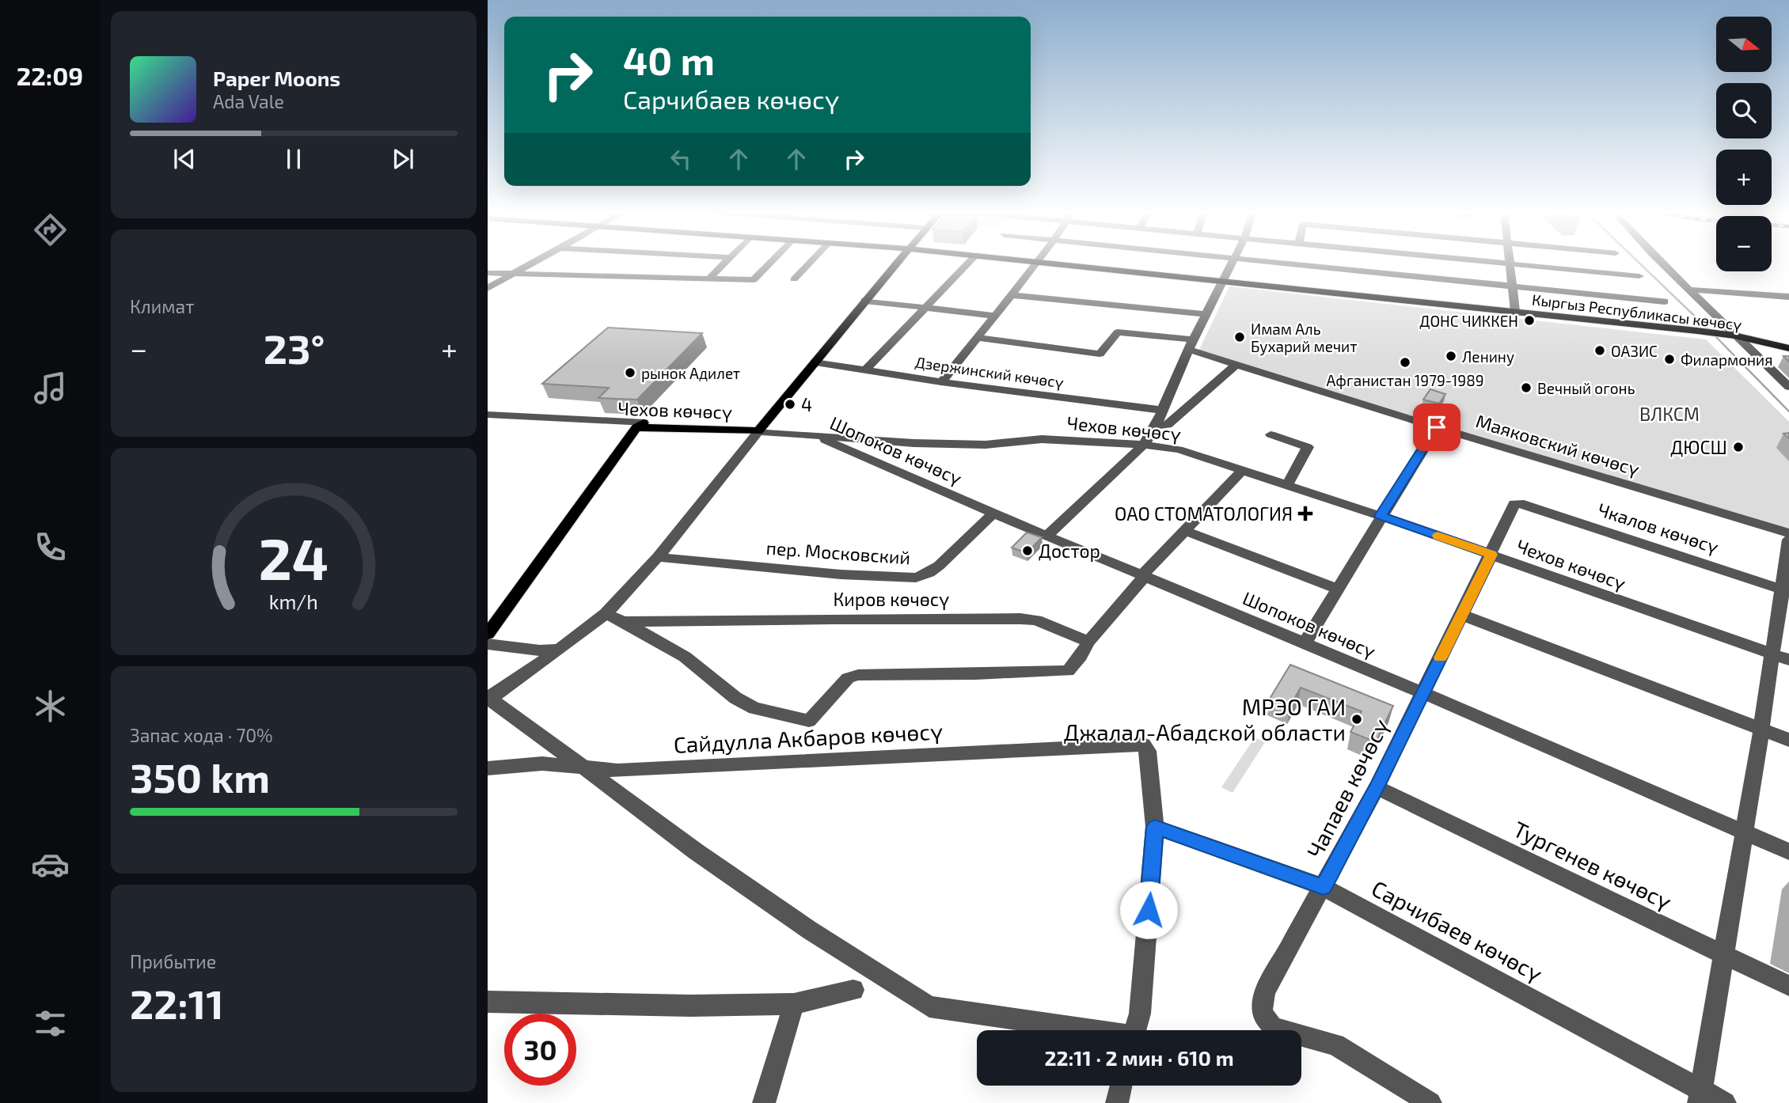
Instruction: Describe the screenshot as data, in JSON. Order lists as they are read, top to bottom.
{
  "streets": {
    "main road": ["Кыргыз Республикасы көчөсү", "Чехов көчөсү"],
    "street": [
      "Дзержинский көчөсү",
      "Маяковский көчөсү",
      "Шопоков көчөсү",
      "Чкалов көчөсү",
      "пер. Московский",
      "Киров көчөсү",
      "Сайдулла Акбаров көчөсү",
      "Чапаев көчөсү",
      "Тургенев көчөсү",
      "Сарчибаев көчөсү"
    ]
  },
  "crossings": [
    ["Чехов көчөсү", "Шопоков көчөсү"],
    ["Чехов көчөсү", "Чапаев көчөсү"],
    ["Шопоков көчөсү", "пер. Московский"],
    ["Шопоков көчөсү", "Чапаев көчөсү"],
    ["Чкалов көчөсү", "Чапаев көчөсү"],
    ["Сайдулла Акбаров көчөсү", "Сарчибаев көчөсү"],
    ["Чапаев көчөсү", "Тургенев көчөсү"],
    ["Чапаев көчөсү", "Сарчибаев көчөсү"]
  ],
  "parks": ["ВЛКСМ"],
  "places": {
    "other": [
      "ДОНС ЧИККЕН",
      "Имам Аль Бухарий мечит",
      "ОАЗИС",
      "Ленину",
      "Филармония",
      "Афганистан 1979-1989",
      "рынок Адилет",
      "Вечный огонь",
      "4",
      "ДЮСШ",
      "Достор",
      "МРЭО ГАИ Джалал-Абадской области"
    ],
    "health": ["ОАО СТОМАТОЛОГИЯ"]
  },
  "north": "right",
  "page": {
    "tabs": "22:09",
    "map_buttons": ["+", "−"],
    "turn": ["40 m", "Сарчибаев көчөсү"],
    "song": ["Paper Moons", "Ada Vale"],
    "tile": [
      "Климат",
      ["Запас хода · 70%", "350 km"],
      ["Прибытие", "22:11"]
    ],
    "heat": ["−", "23°", "+"],
    "limit": "30",
    "trip": "22:11 · 2 мин · 610 m",
    "gauge": ["24", "km/h"]
  }
}
